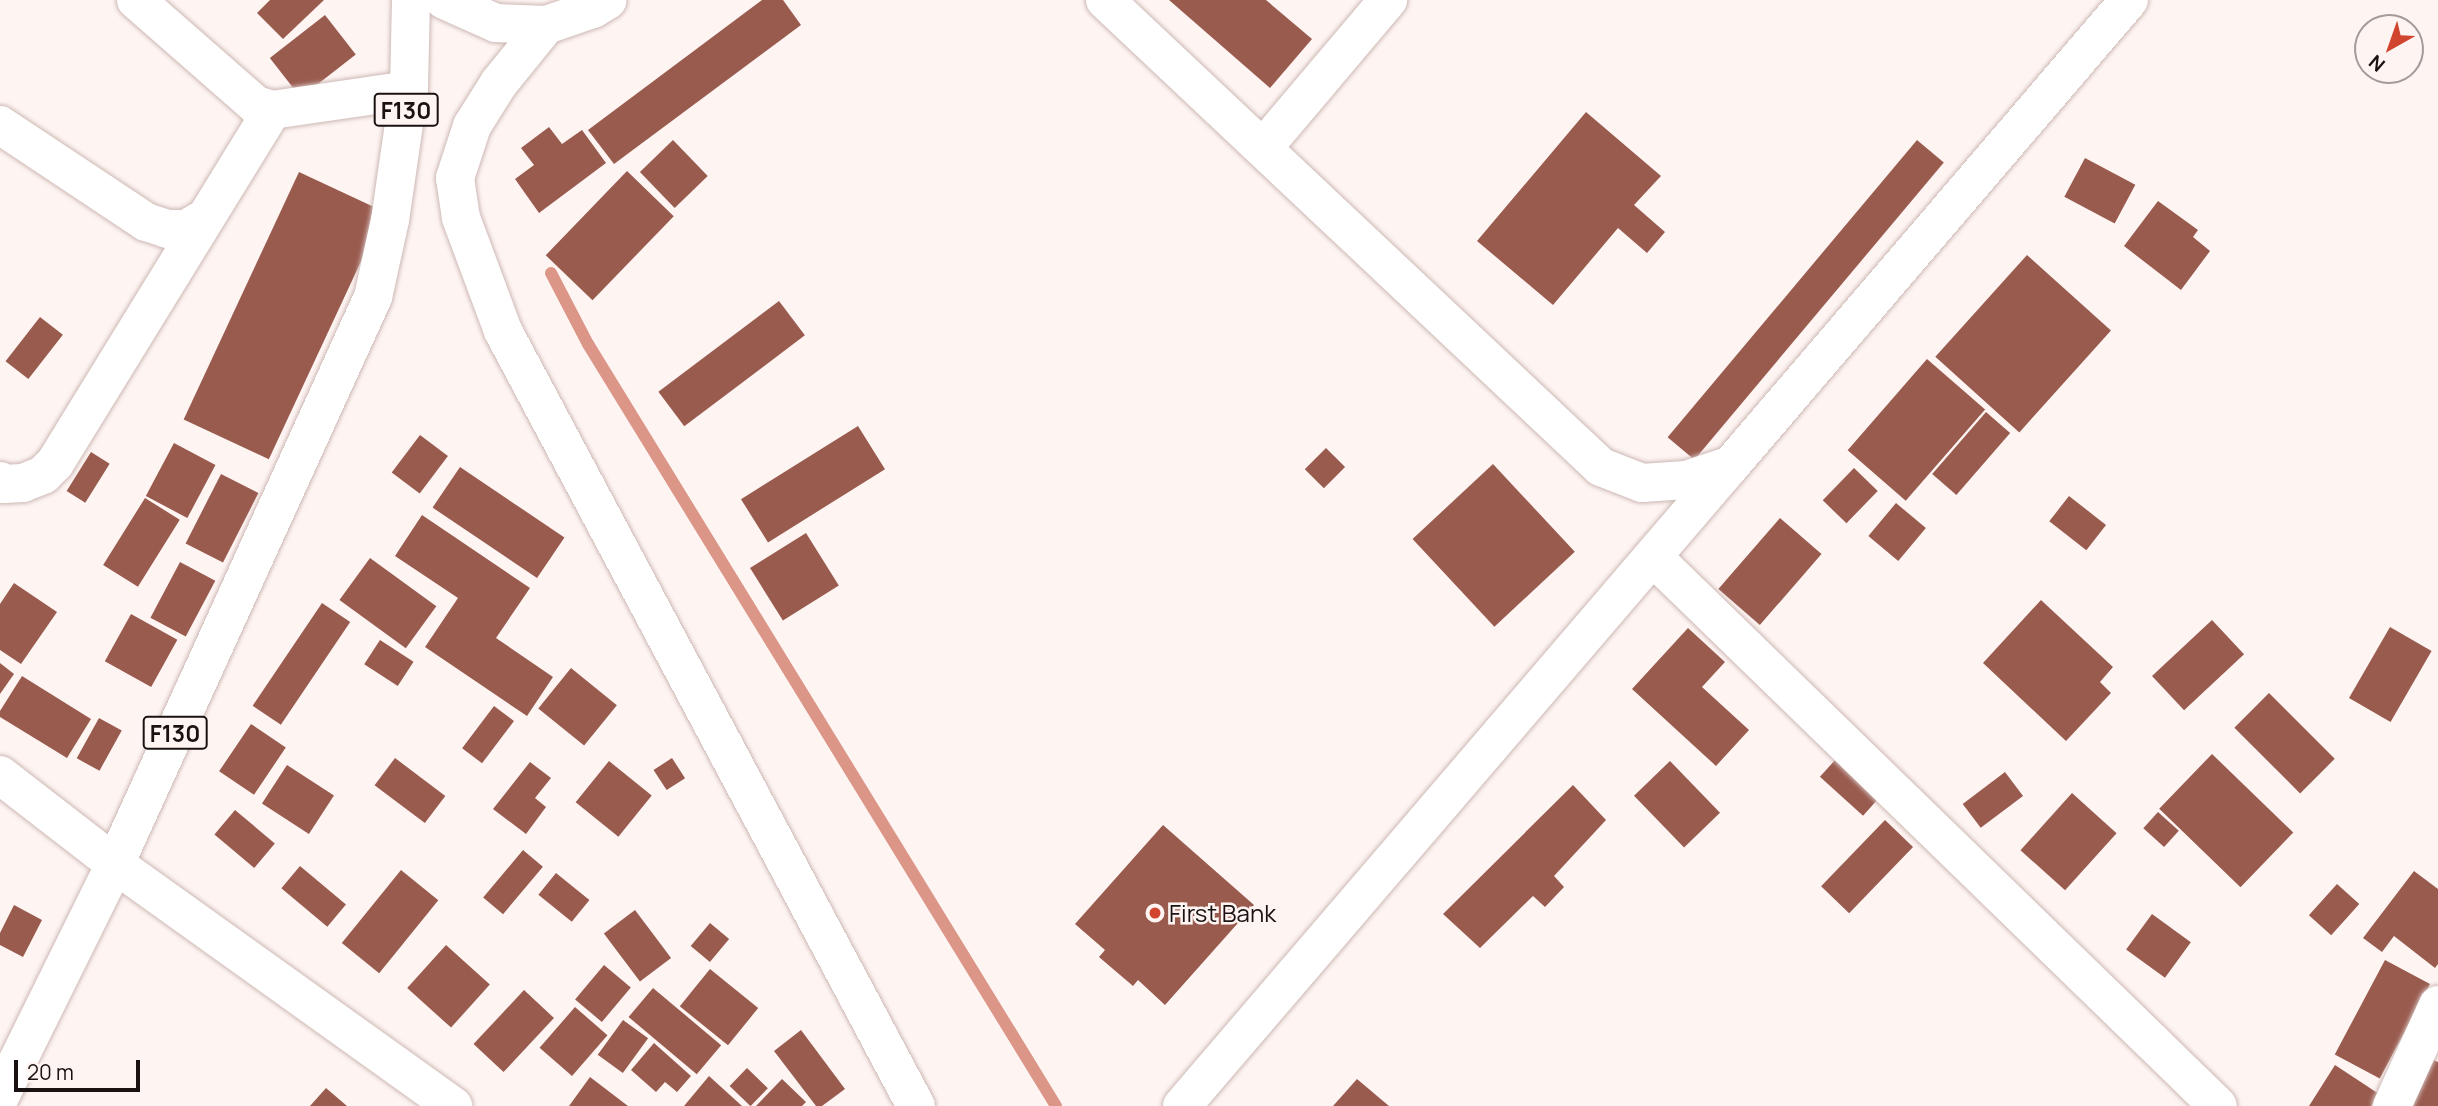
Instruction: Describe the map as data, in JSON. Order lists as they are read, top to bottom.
{
  "streets": {
    "street": ["F130"]
  },
  "places": ["First Bank"],
  "scale_bar": "20 m",
  "north": "bottom left"
}
